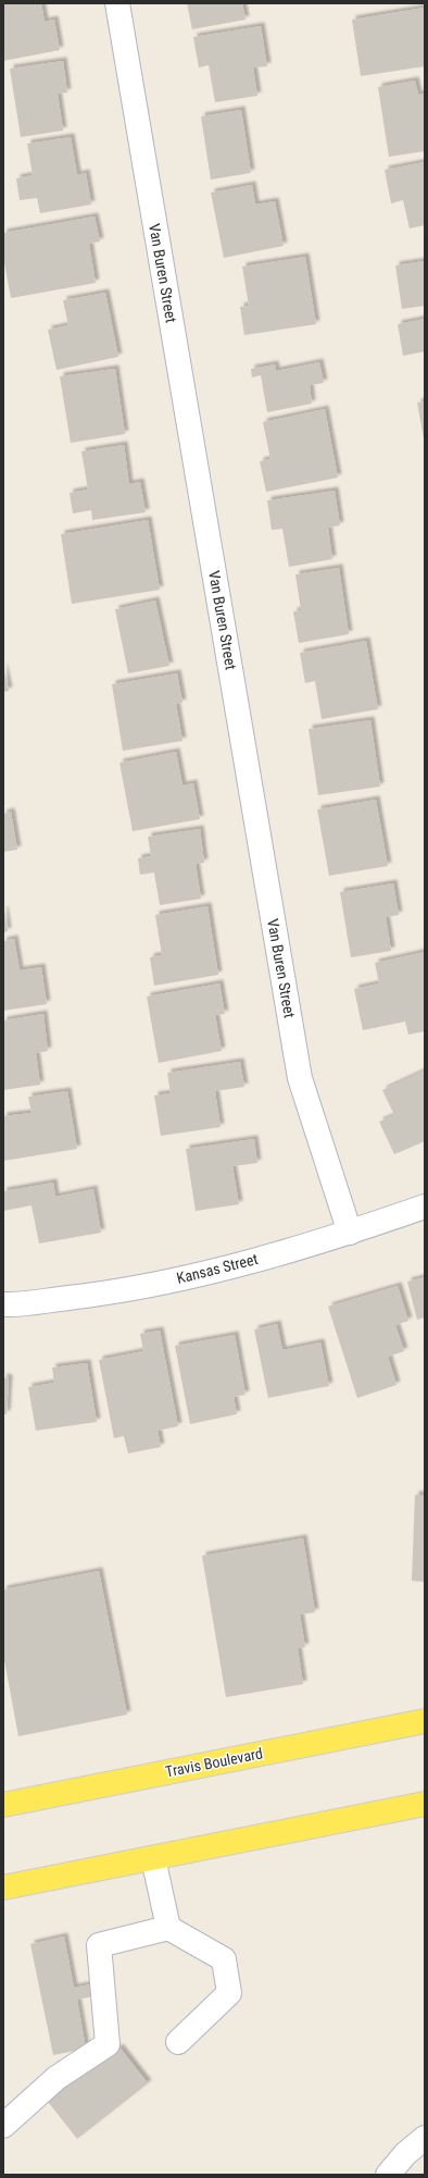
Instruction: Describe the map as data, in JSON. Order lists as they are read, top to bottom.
{
  "streets": {
    "main road": ["Travis Boulevard"],
    "street": ["Van Buren Street", "Kansas Street"]
  },
  "crossings": [
    ["Van Buren Street", "Kansas Street"]
  ]
}
